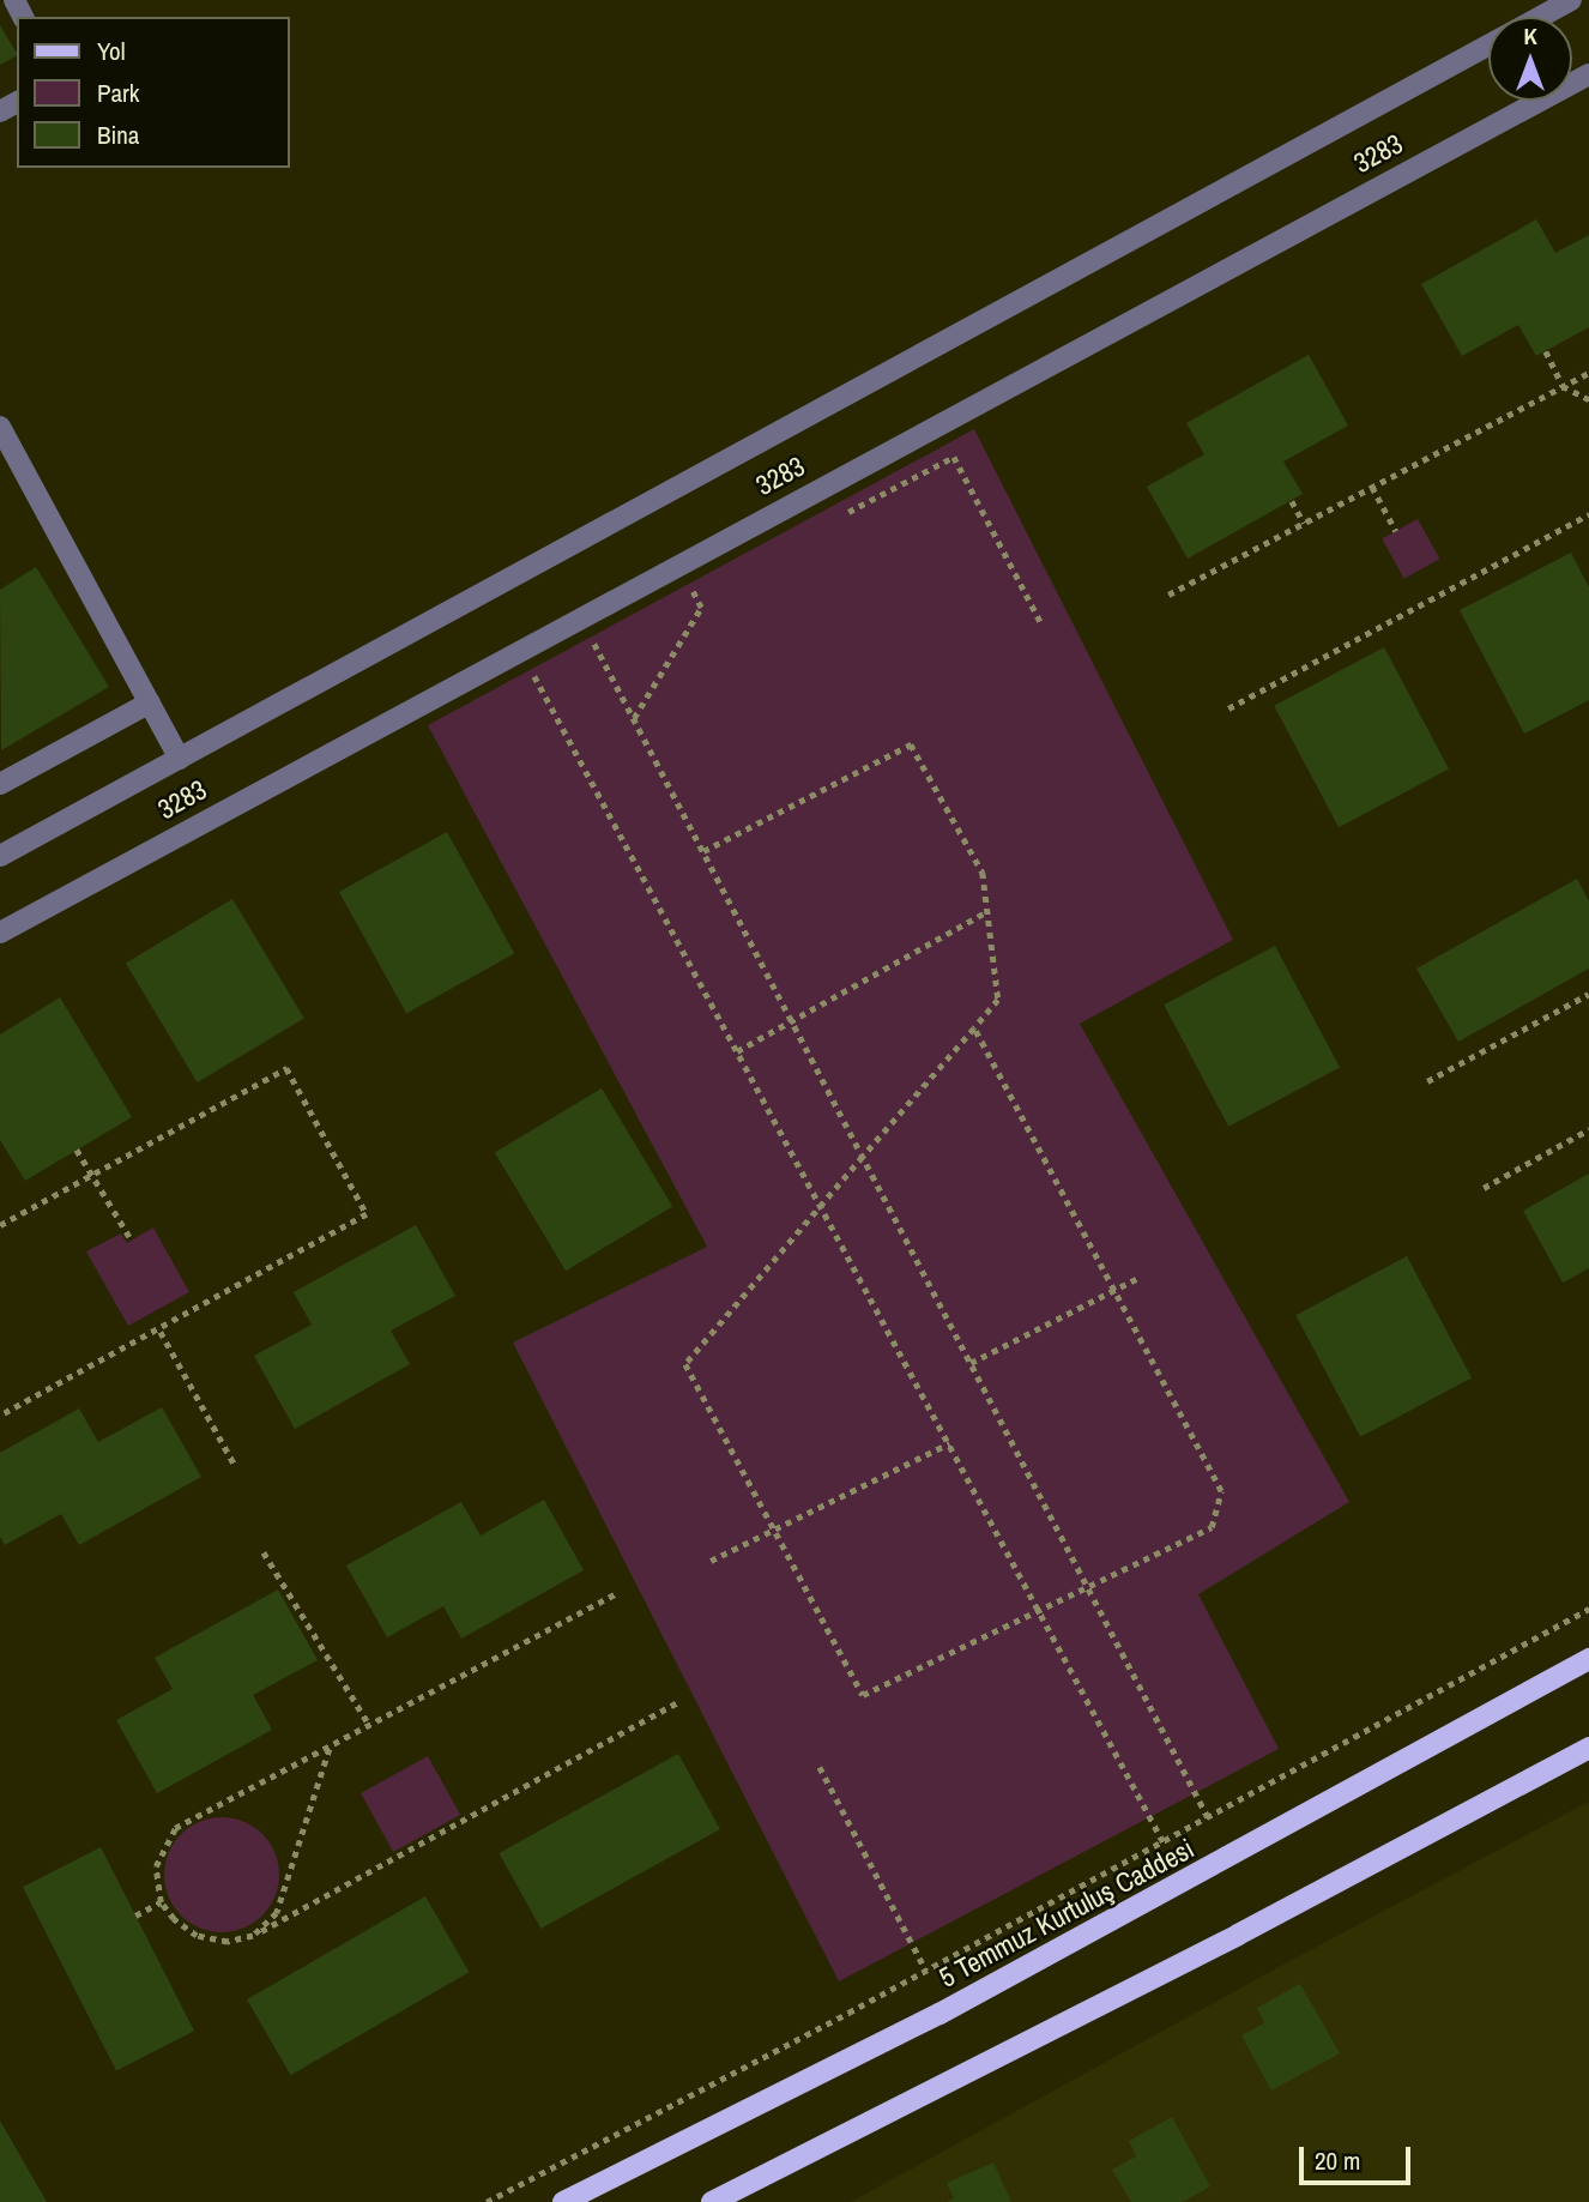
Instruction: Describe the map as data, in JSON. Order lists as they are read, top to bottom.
{
  "streets": {
    "main road": ["5 Temmuz Kurtuluş Caddesi"],
    "street": ["3283"]
  },
  "legend": ["Yol", "Park", "Bina"],
  "scale_bar": "20 m",
  "north": "top"
}
